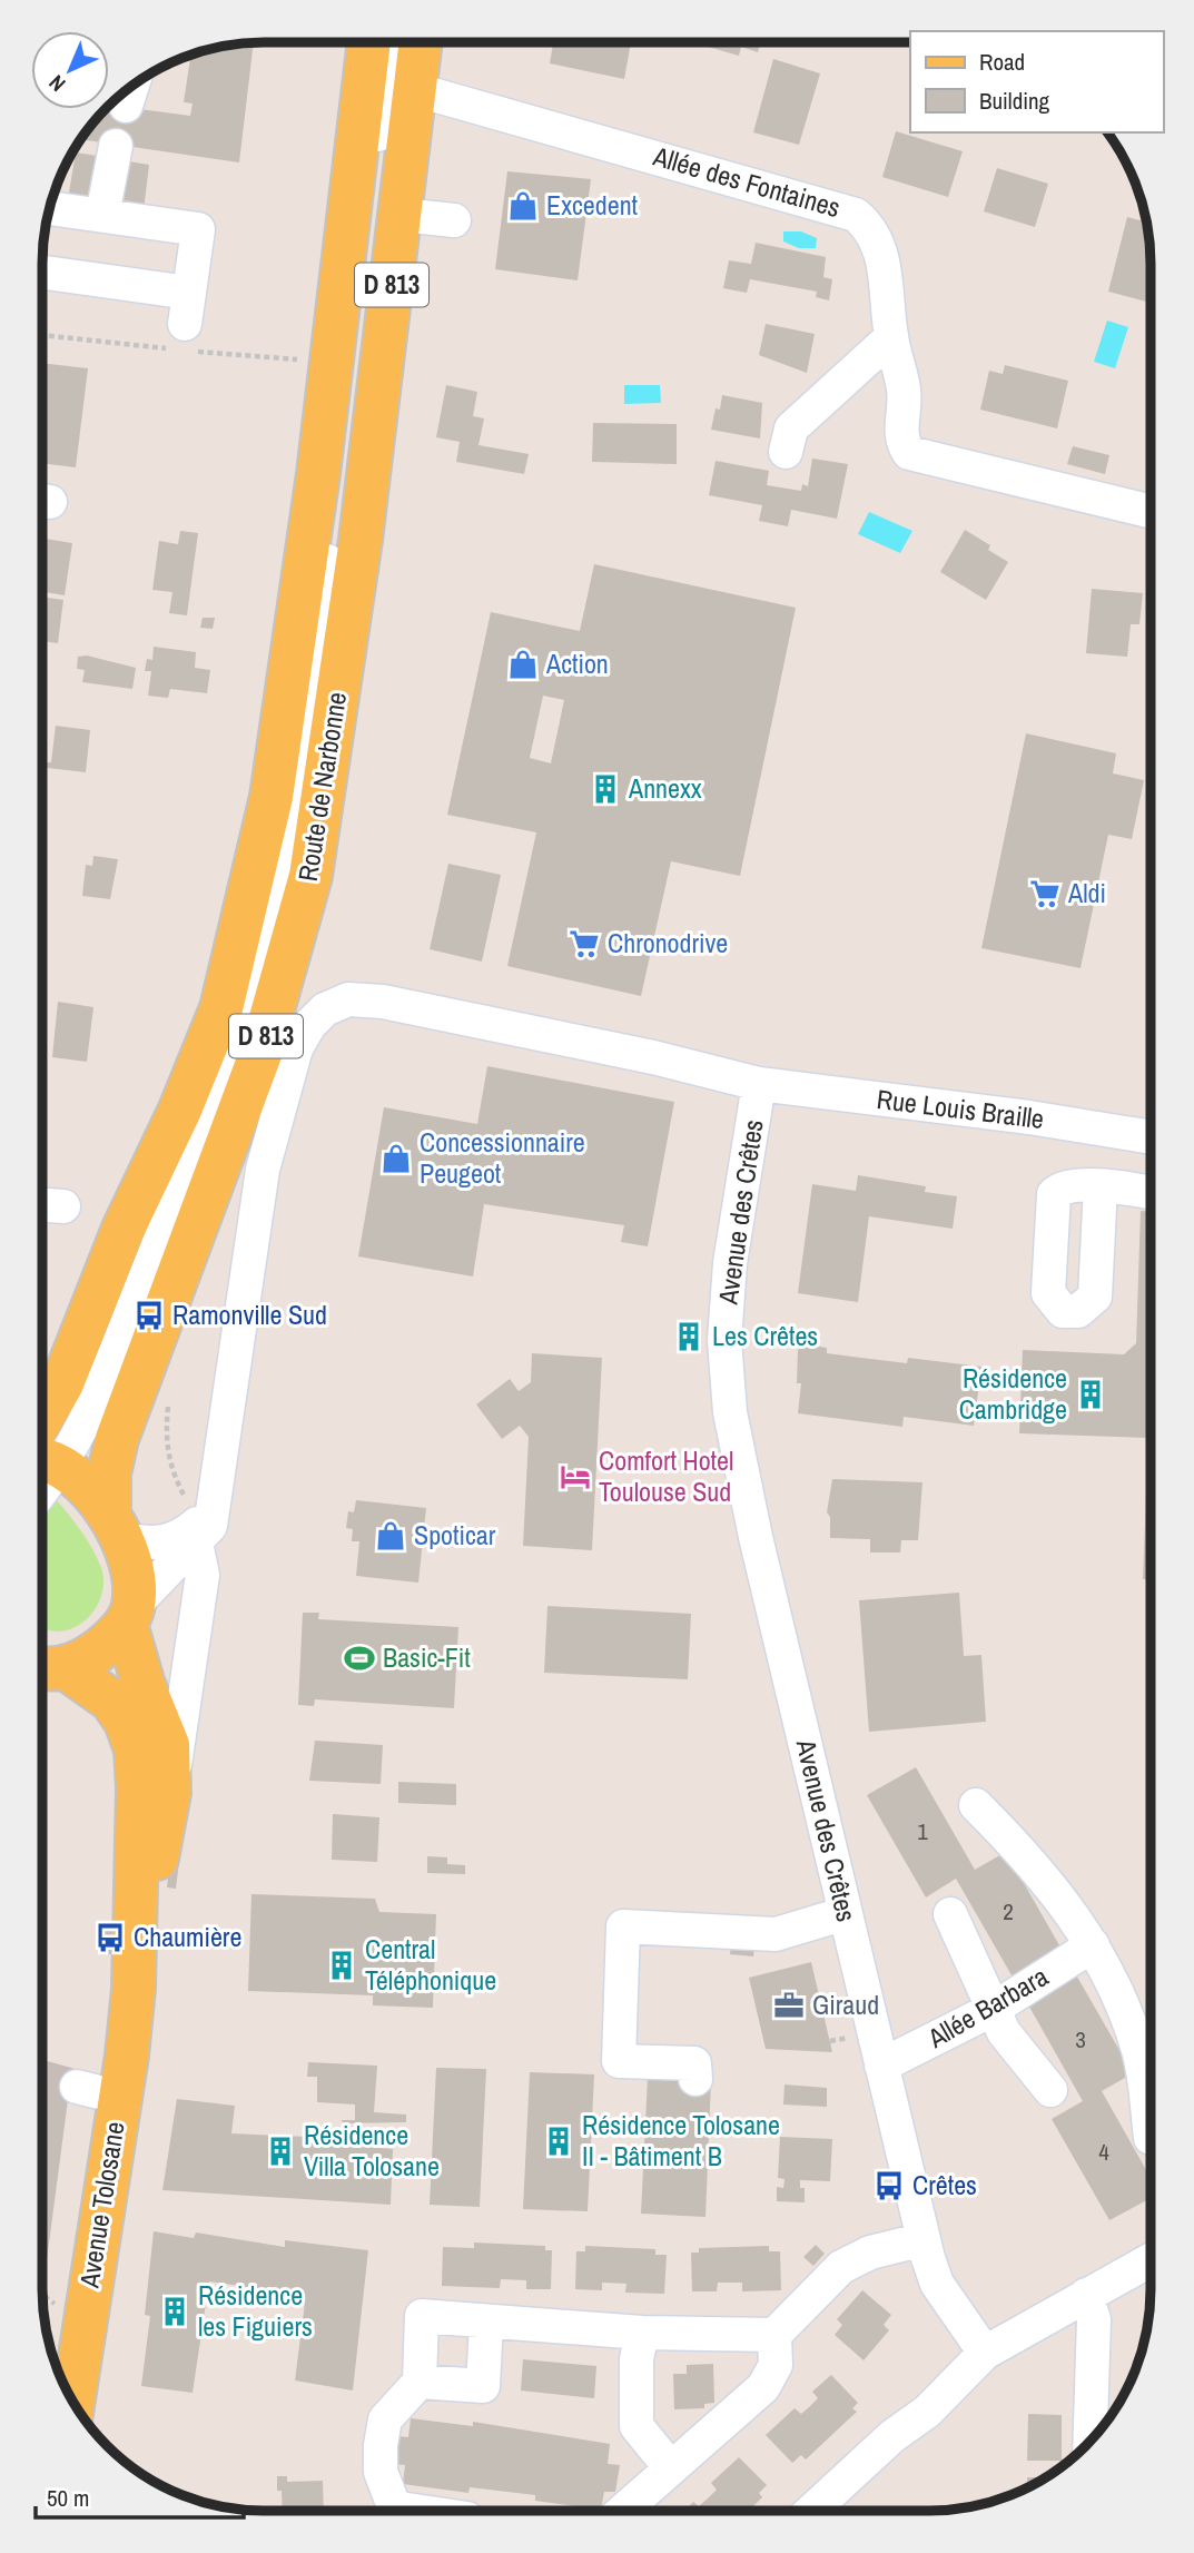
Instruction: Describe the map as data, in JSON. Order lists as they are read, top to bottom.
{
  "streets": {
    "main road": ["D 813", "Route de Narbonne", "Avenue Tolosane"],
    "street": [
      "Allée des Fontaines",
      "Rue Louis Braille",
      "Avenue des Crêtes",
      "Allée Barbara"
    ]
  },
  "crossings": [
    ["Allée des Fontaines", "Route de Narbonne"],
    ["D 813", "Route de Narbonne"],
    ["D 813", "Avenue Tolosane"],
    ["Rue Louis Braille", "Avenue des Crêtes"],
    ["Avenue des Crêtes", "Allée Barbara"],
    ["Avenue des Crêtes", "Avenue Tolosane"]
  ],
  "places": {
    "shop": [
      "Excedent",
      "Action",
      "Concessionnaire Peugeot",
      "Spoticar"
    ],
    "building": [
      "Annexx",
      "Les Crêtes",
      "Résidence Cambridge",
      "Central Téléphonique",
      "Résidence Tolosane II - Bâtiment B",
      "Résidence Villa Tolosane",
      "Résidence les Figuiers"
    ],
    "supermarket": ["Aldi", "Chronodrive"],
    "bus stop": ["Ramonville Sud", "Chaumière", "Crêtes"],
    "hotel": ["Comfort Hotel Toulouse Sud"],
    "sports": ["Basic-Fit"],
    "office": ["Giraud"]
  },
  "house_numbers": [
    "1",
    "2",
    "3",
    "4"
  ],
  "legend": ["Road", "Building"],
  "scale_bar": "50 m",
  "north": "bottom left"
}
